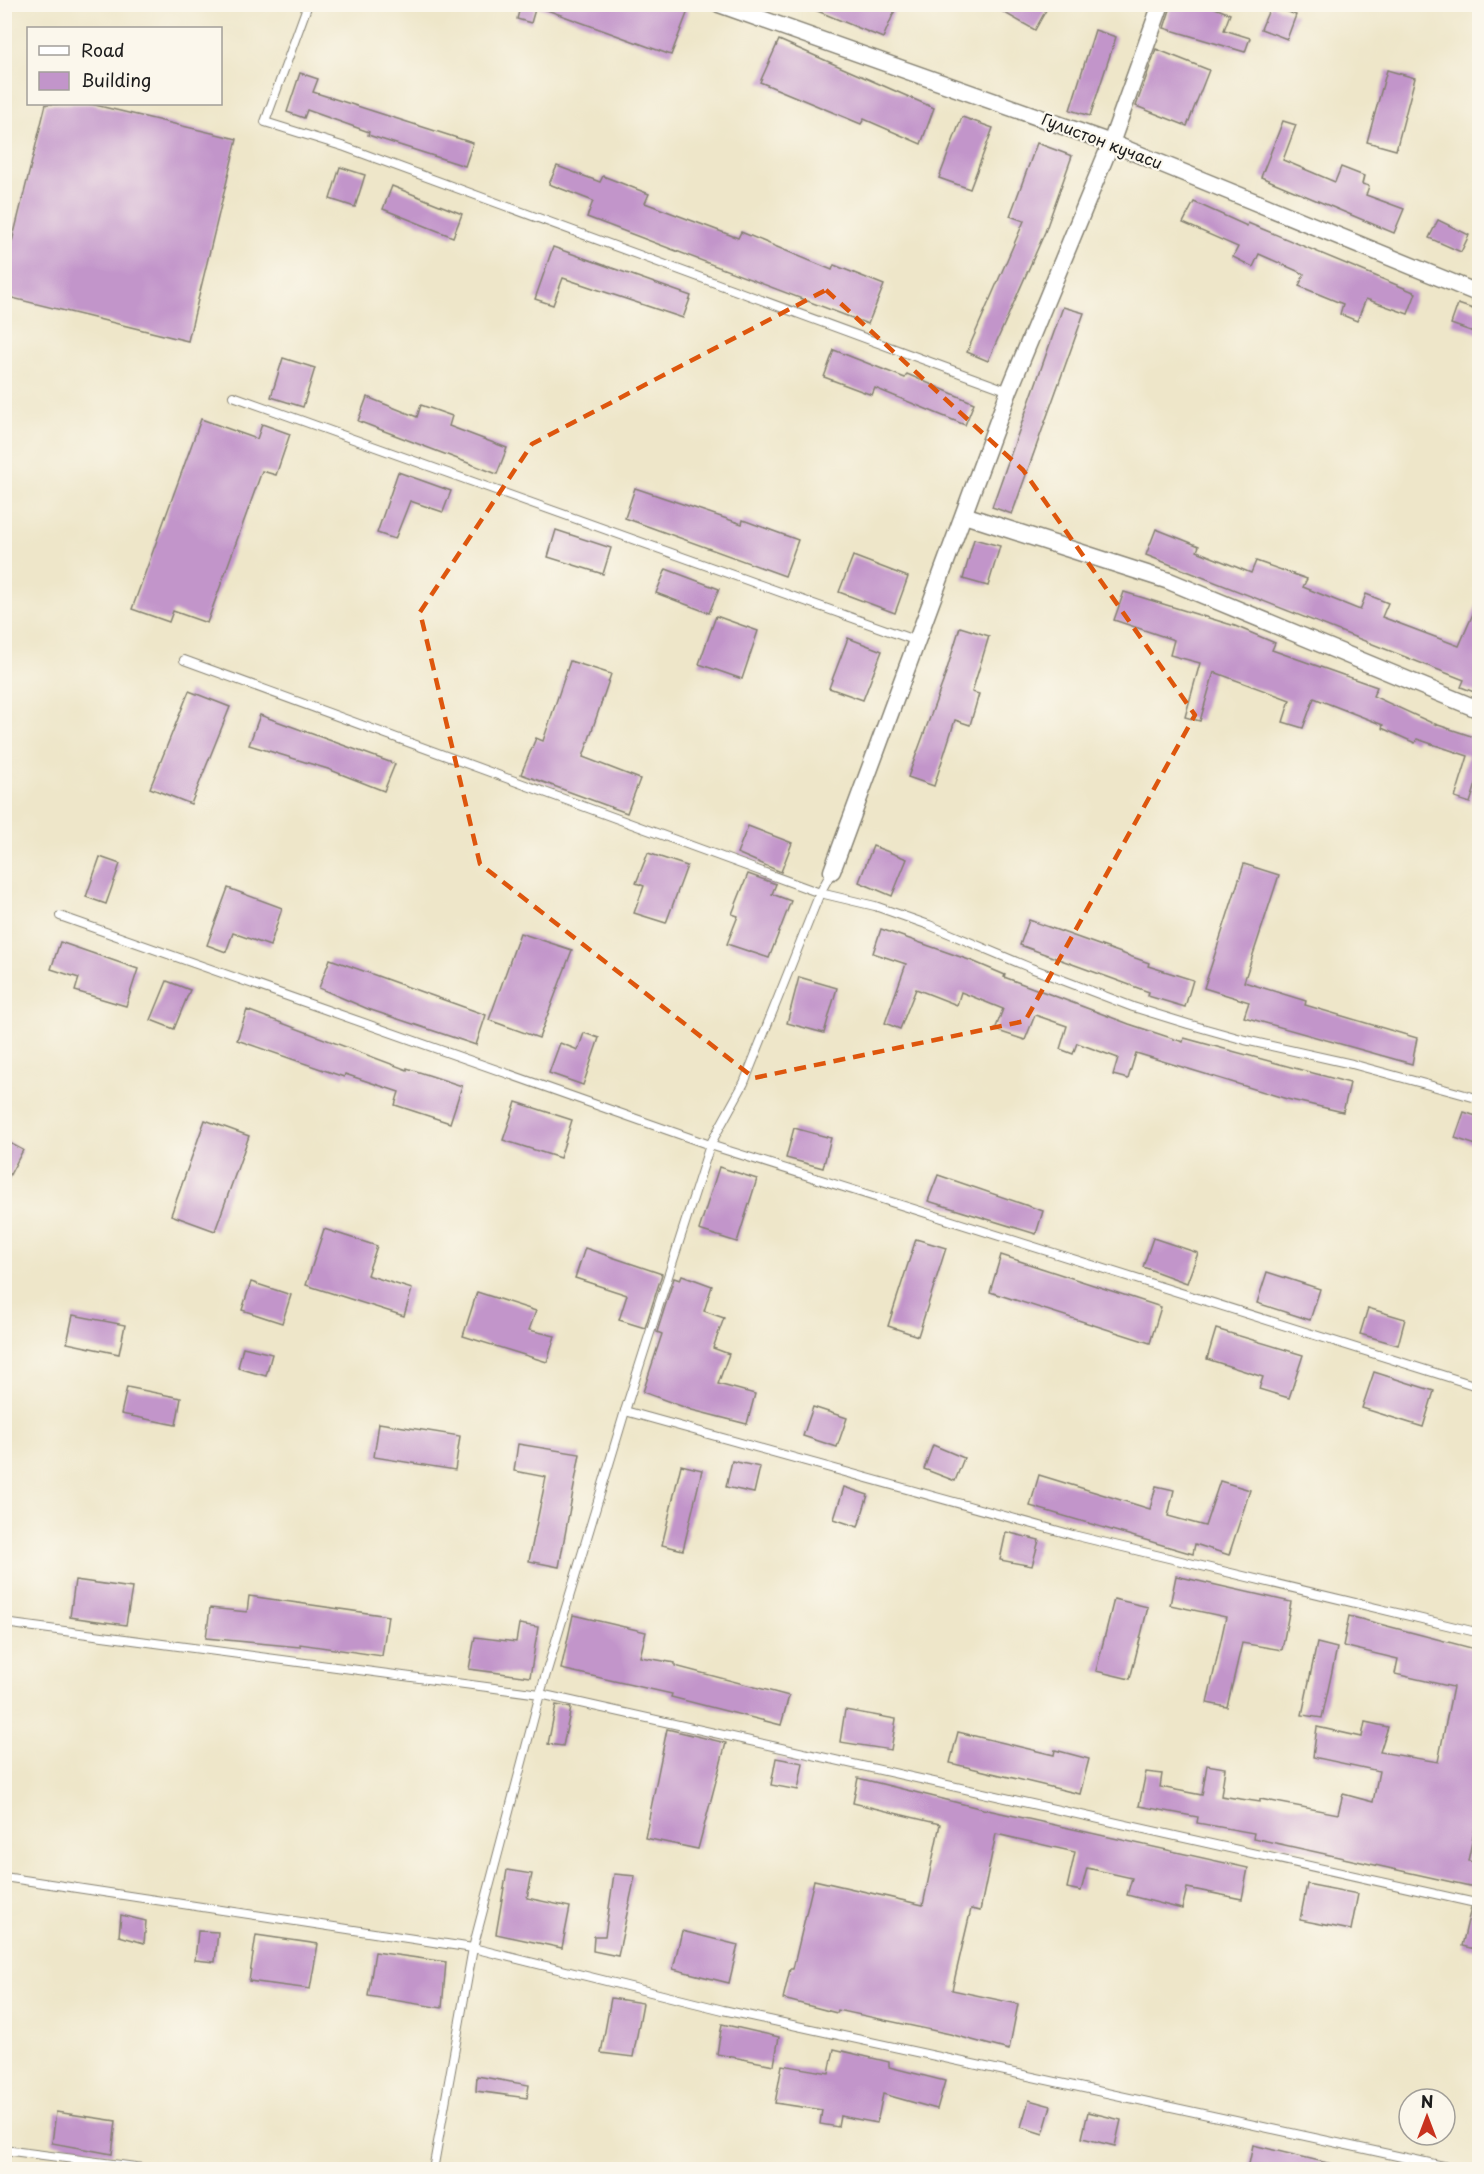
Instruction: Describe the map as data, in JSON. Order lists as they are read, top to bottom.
{
  "streets": {
    "street": ["Гулистон кучаси"]
  },
  "legend": ["Road", "Building"],
  "north": "top"
}
